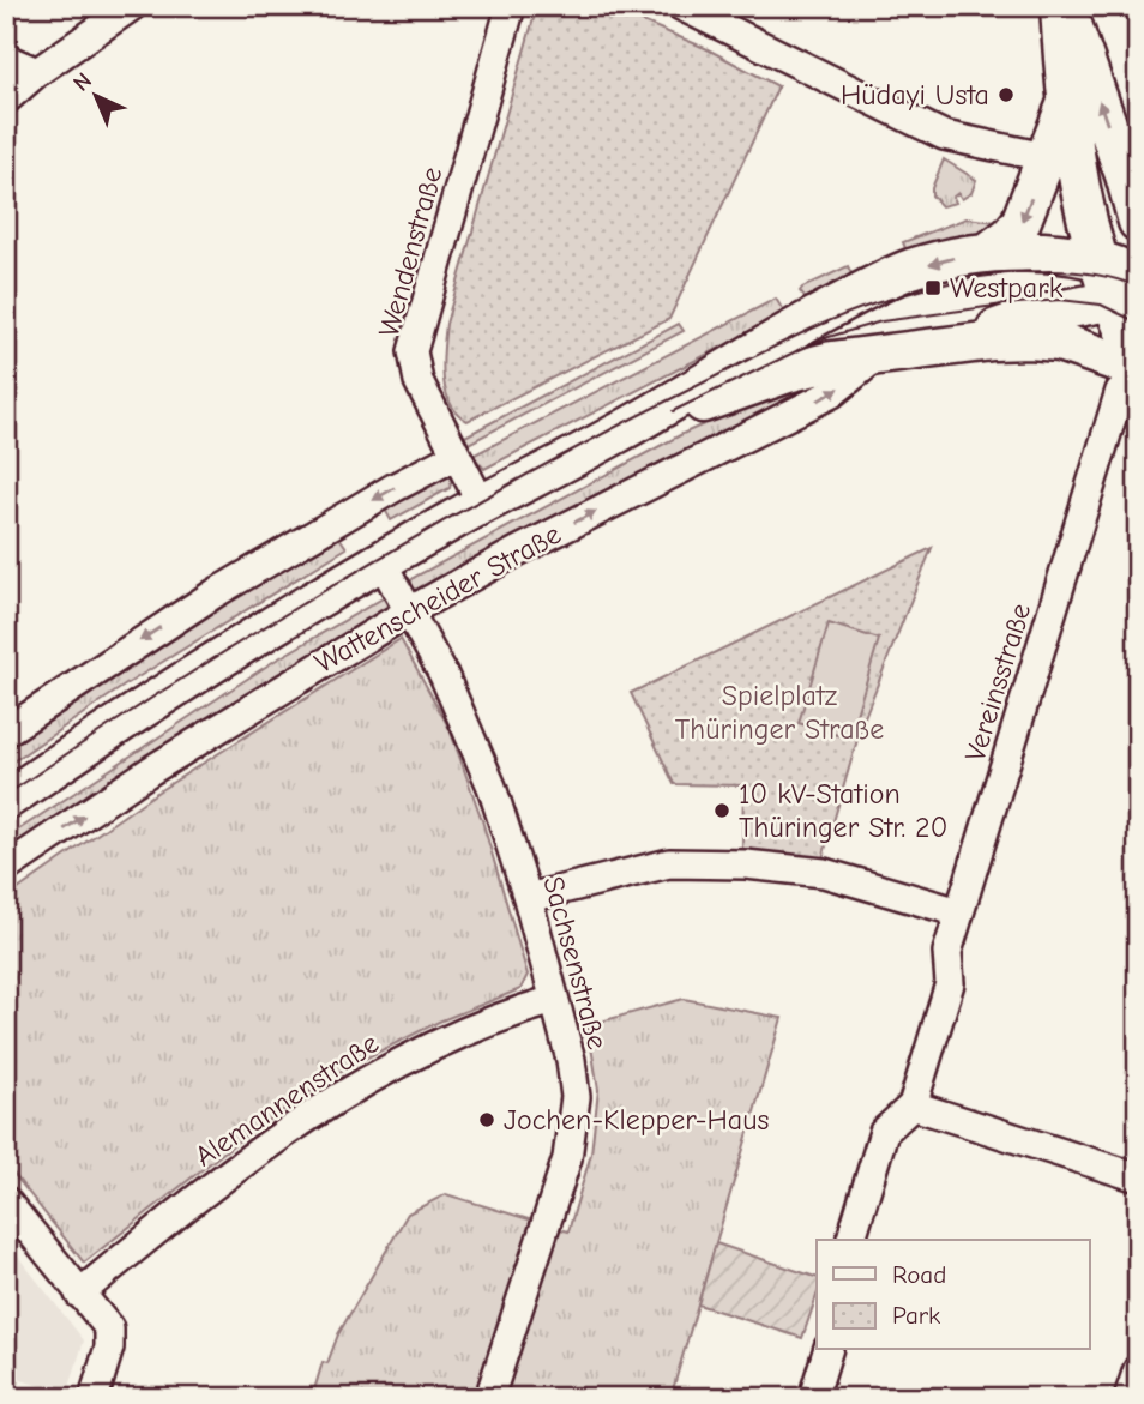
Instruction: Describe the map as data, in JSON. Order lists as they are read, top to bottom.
{
  "streets": {
    "main road": ["Wattenscheider Straße"],
    "street": [
      "Wendenstraße",
      "Vereinsstraße",
      "Sachsenstraße",
      "Alemannenstraße"
    ]
  },
  "crossings": [
    ["Wendenstraße", "Wattenscheider Straße"],
    ["Wattenscheider Straße", "Sachsenstraße"],
    ["Sachsenstraße", "Alemannenstraße"]
  ],
  "parks": ["Spielplatz Thüringer Straße"],
  "places": {
    "other": ["Hüdayi Usta", "10 kV-Station Thüringer Str. 20", "Jochen-Klepper-Haus"],
    "transit": ["Westpark"]
  },
  "legend": ["Road", "Park"],
  "north": "top left"
}
